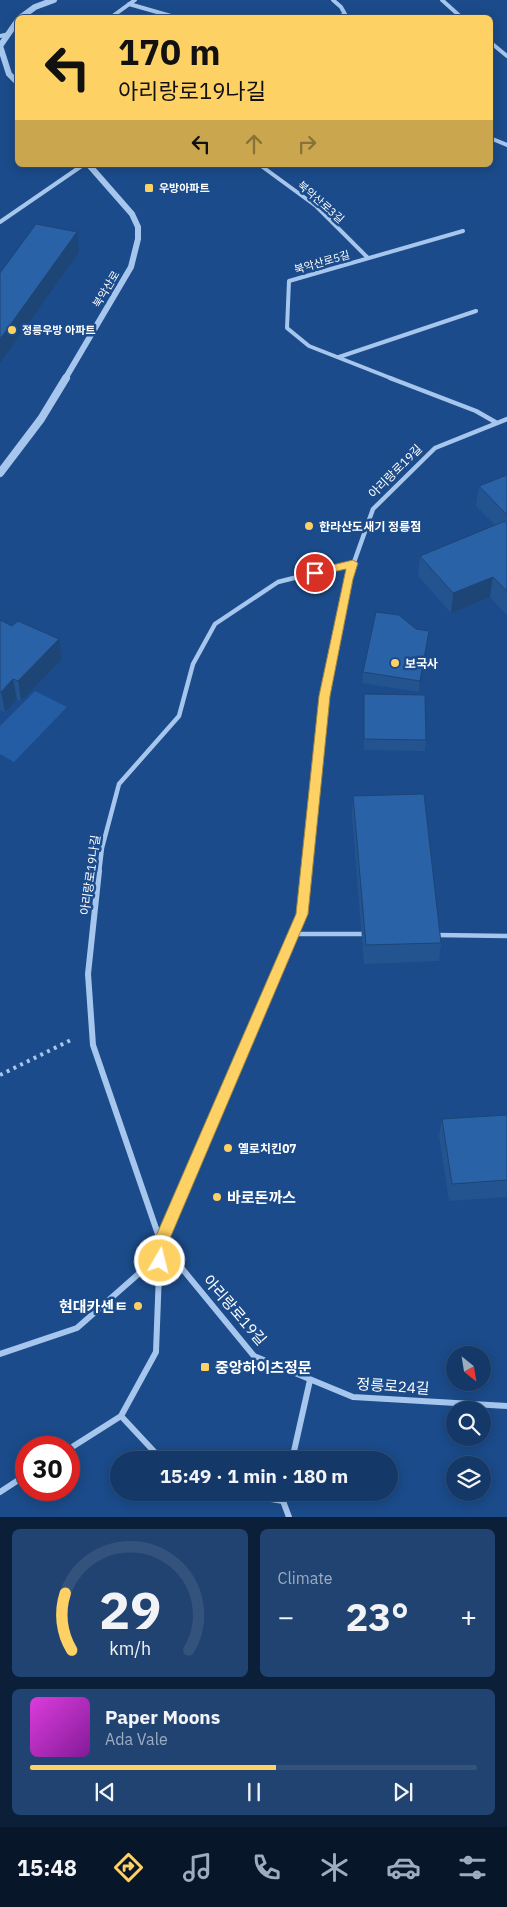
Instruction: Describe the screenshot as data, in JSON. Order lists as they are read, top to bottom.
{
  "streets": {
    "street": [
      "북악산로3길",
      "북악산로5길",
      "북악산로",
      "아리랑로19길",
      "아리랑로19나길",
      "정릉로24길"
    ]
  },
  "crossings": [
    ["북악산로3길", "북악산로5길"],
    ["북악산로5길", "아리랑로19길"],
    ["아리랑로19길", "아리랑로19나길"],
    ["아리랑로19길", "정릉로24길"]
  ],
  "places": {
    "transit": ["우방아파트", "중앙하이츠정문"],
    "other": [
      "정릉우방 아파트",
      "한라산도새기 정릉점",
      "보국사",
      "옐로치킨07",
      "바로돈까스",
      "현대카센ㅌ"
    ]
  },
  "north": "bottom right",
  "page": {
    "turn": ["170 m", "아리랑로19나길"],
    "limit": "30",
    "trip": "15:49 · 1 min · 180 m",
    "tile": "Climate",
    "heat": ["−", "23°", "+"],
    "song": ["Paper Moons", "Ada Vale"],
    "tabs": "15:48",
    "gauge": ["29", "km/h"]
  }
}
